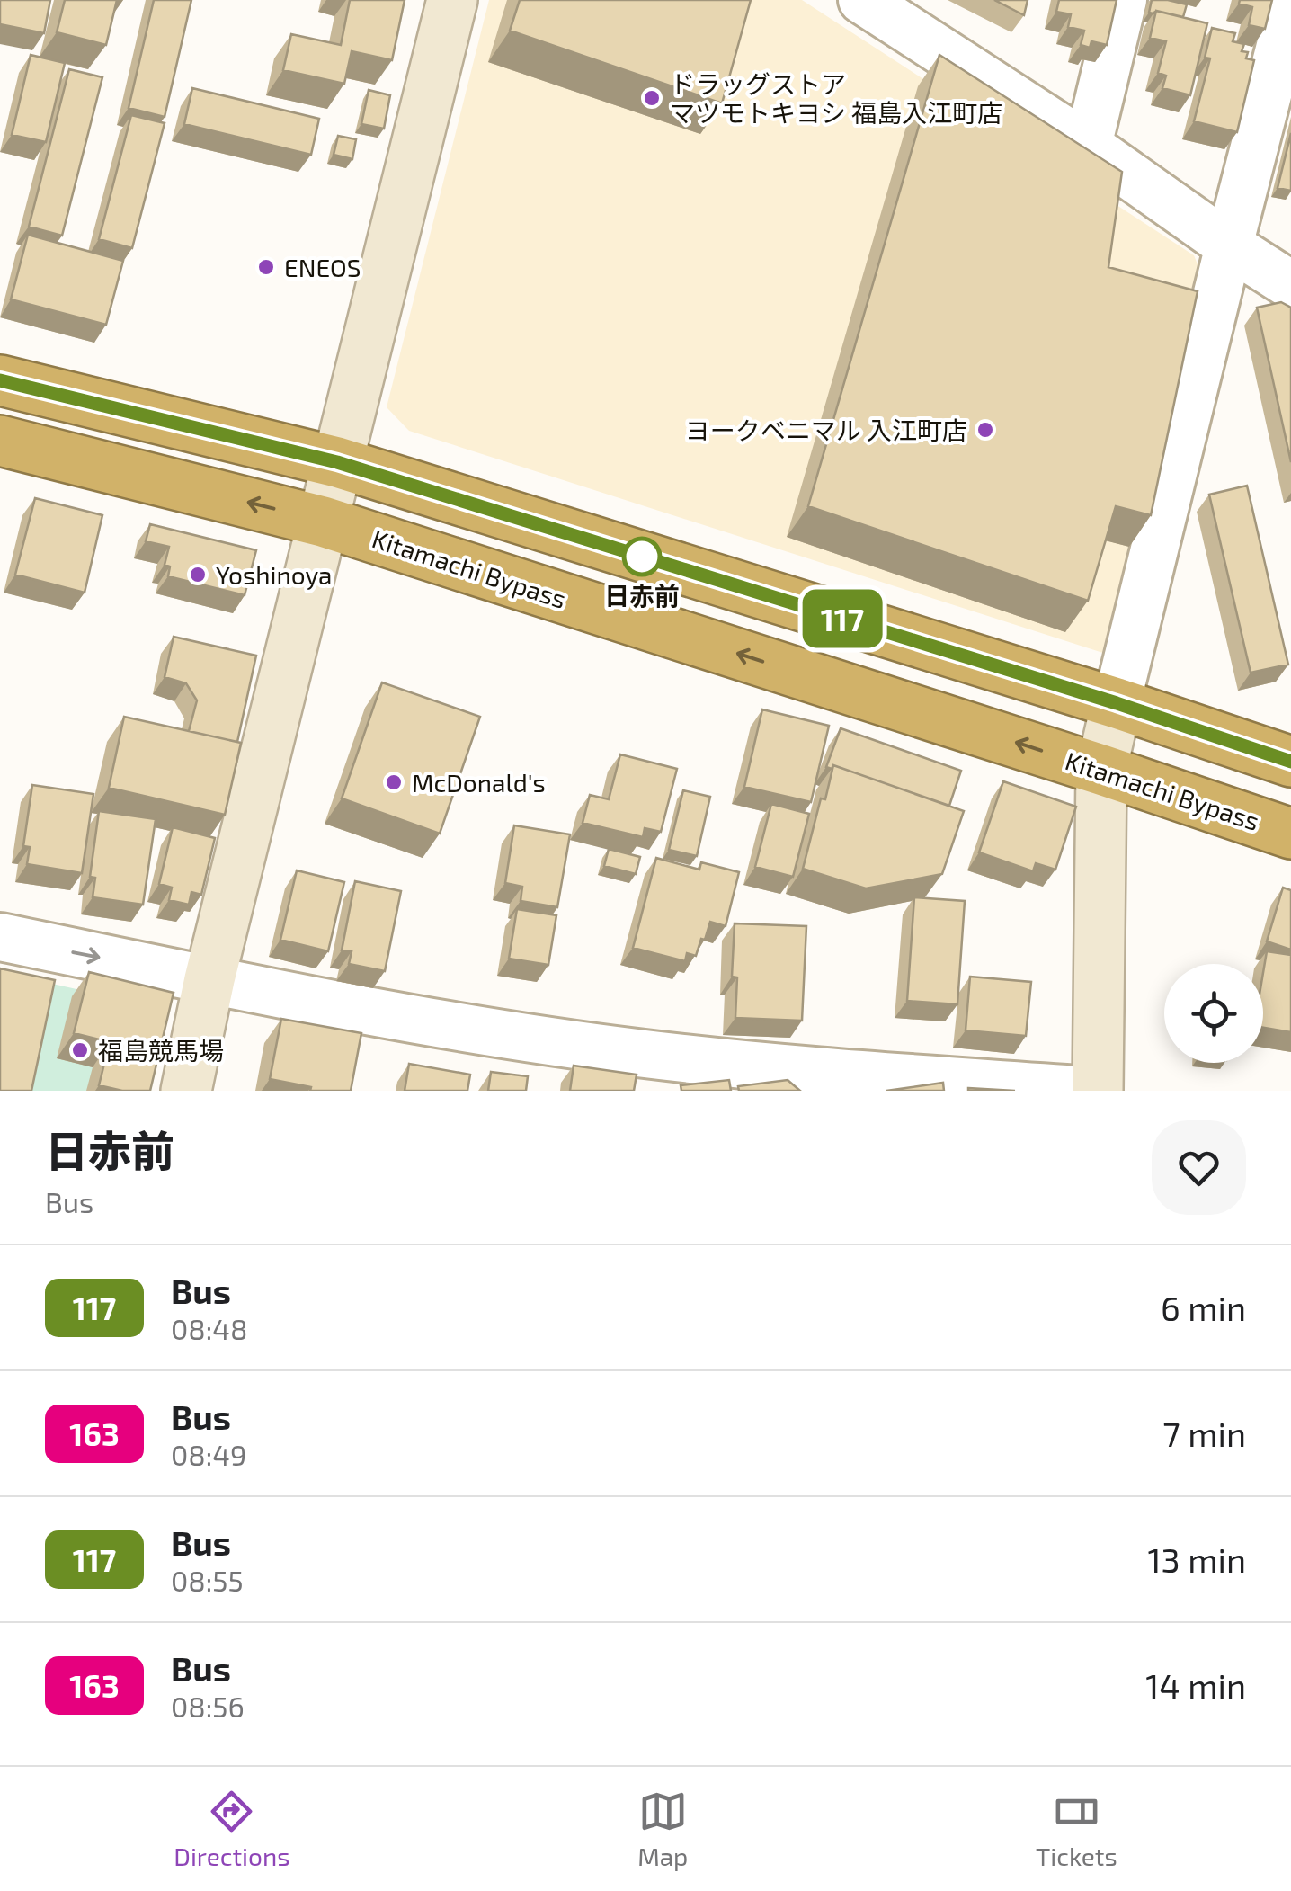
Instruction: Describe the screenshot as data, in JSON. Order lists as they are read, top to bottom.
{
  "streets": {
    "highway": ["Kitamachi Bypass"]
  },
  "places": [
    "ドラッグストア マツモトキヨシ 福島入江町店",
    "ENEOS",
    "ヨークベニマル 入江町店",
    "日赤前",
    "Yoshinoya",
    "McDonald's",
    "福島競馬場"
  ],
  "lines": ["bus line 117"],
  "page": {
    "on_map": "117",
    "heading": ["日赤前", "Bus"],
    "list": [
      {
        "mark": "117",
        "name": "Bus",
        "note": "08:48",
        "value": "6 min"
      },
      {
        "mark": "163",
        "name": "Bus",
        "note": "08:49",
        "value": "7 min"
      },
      {
        "mark": "117",
        "name": "Bus",
        "note": "08:55",
        "value": "13 min"
      },
      {
        "mark": "163",
        "name": "Bus",
        "note": "08:56",
        "value": "14 min"
      }
    ],
    "tabs": ["Directions", "Map", "Tickets"]
  }
}
